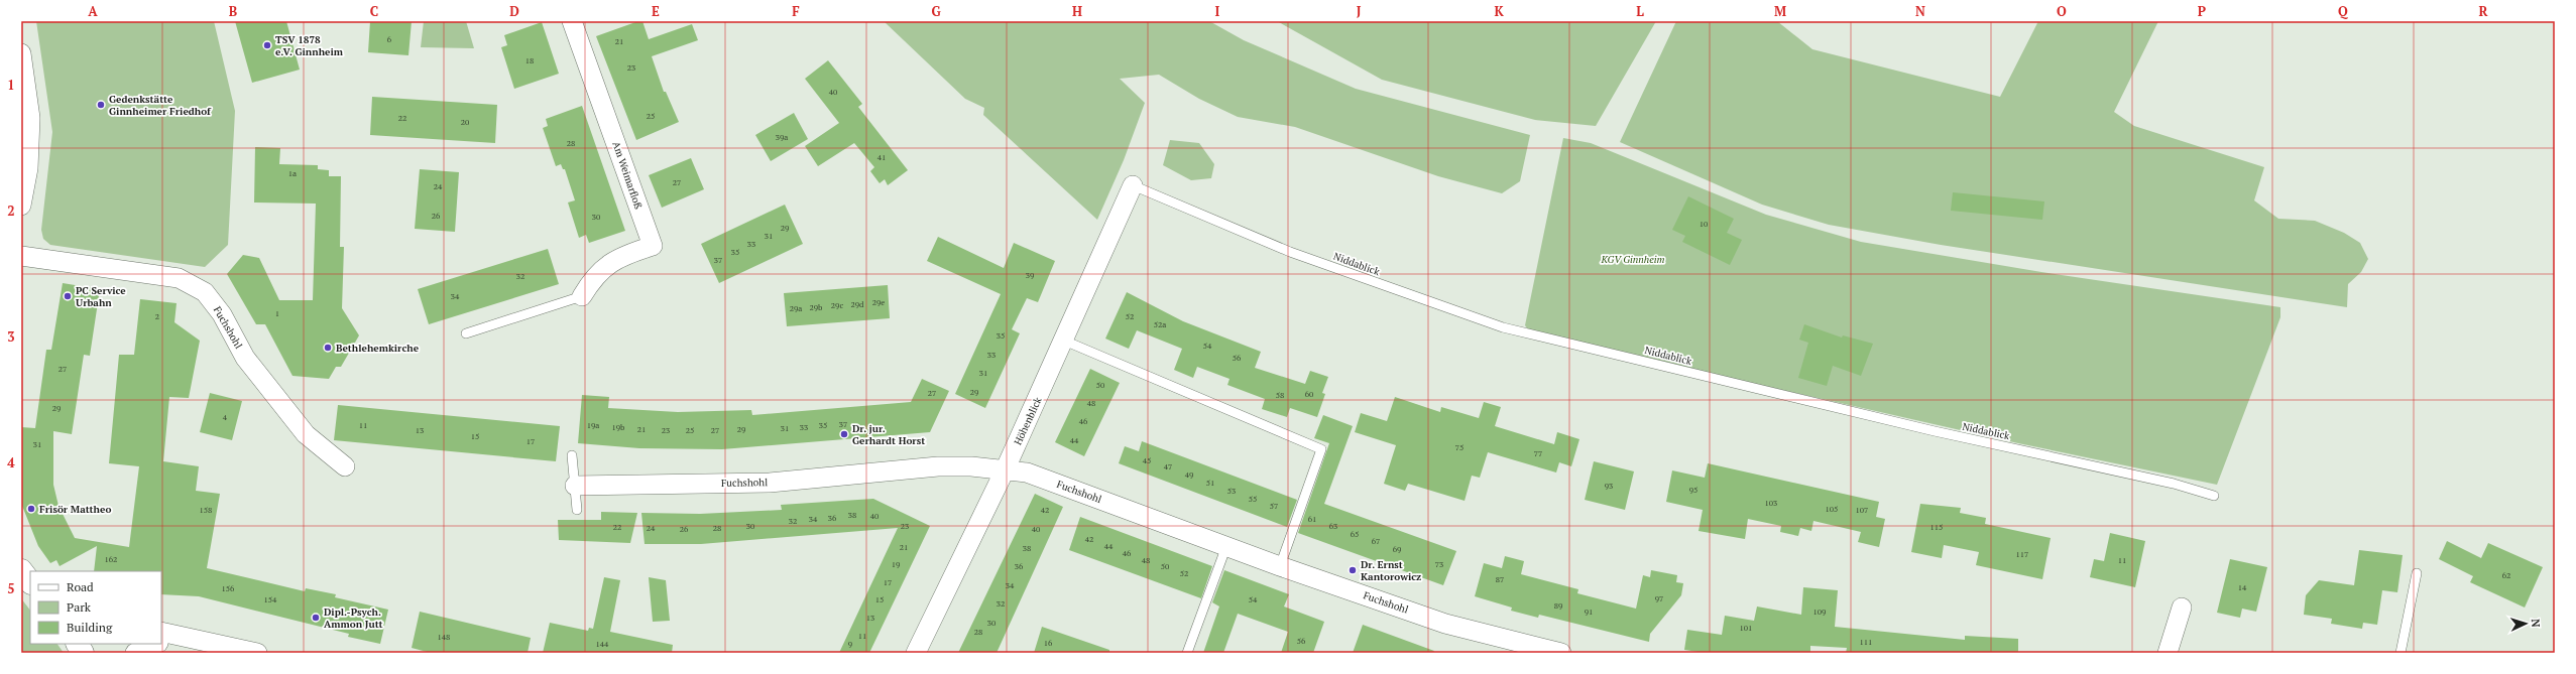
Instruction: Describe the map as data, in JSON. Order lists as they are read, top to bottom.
{
  "streets": {
    "street": ["Am Weimarfloß", "Fuchshohl", "Höhenblick"],
    "lane": ["Niddablick"]
  },
  "crossings": [
    ["Niddablick", "Höhenblick"],
    ["Fuchshohl", "Höhenblick"]
  ],
  "parks": ["KGV Ginnheim"],
  "places": [
    "TSV 1878 e.V. Ginnheim",
    "Gedenkstätte Ginnheimer Friedhof",
    "PC Service Urbahn",
    "Bethlehemkirche",
    "Dr. jur. Gerhardt Horst",
    "Frisör Mattheo",
    "Dr. Ernst Kantorowicz",
    "Dipl.-Psych. Ammon Jutt"
  ],
  "house_numbers": [
    "6",
    "21",
    "18",
    "23",
    "40",
    "25",
    "22",
    "20",
    "39a",
    "28",
    "41",
    "1a",
    "27",
    "24",
    "26",
    "30",
    "10",
    "29",
    "31",
    "33",
    "35",
    "37",
    "39",
    "32",
    "34",
    "29e",
    "29d",
    "29c",
    "29b",
    "29a",
    "1",
    "2",
    "52",
    "52a",
    "35",
    "54",
    "33",
    "56",
    "27",
    "31",
    "50",
    "29",
    "27",
    "60",
    "58",
    "48",
    "29",
    "4",
    "46",
    "37",
    "11",
    "19a",
    "35",
    "19b",
    "33",
    "31",
    "21",
    "29",
    "13",
    "23",
    "25",
    "27",
    "15",
    "44",
    "17",
    "31",
    "75",
    "77",
    "45",
    "47",
    "49",
    "51",
    "93",
    "95",
    "53",
    "55",
    "103",
    "57",
    "105",
    "158",
    "42",
    "107",
    "38",
    "40",
    "36",
    "34",
    "61",
    "32",
    "30",
    "23",
    "63",
    "22",
    "115",
    "24",
    "28",
    "26",
    "40",
    "65",
    "42",
    "67",
    "44",
    "21",
    "38",
    "69",
    "46",
    "117",
    "162",
    "48",
    "11",
    "19",
    "73",
    "36",
    "50",
    "52",
    "62",
    "87",
    "17",
    "34",
    "14",
    "156",
    "97",
    "154",
    "15",
    "54",
    "32",
    "89",
    "91",
    "109",
    "13",
    "30",
    "101",
    "28",
    "11",
    "148",
    "56",
    "111",
    "16",
    "144",
    "9"
  ],
  "legend": ["Road", "Park", "Building"],
  "north": "right",
  "grid": {
    "columns": [
      "A",
      "B",
      "C",
      "D",
      "E",
      "F",
      "G",
      "H",
      "I",
      "J",
      "K",
      "L",
      "M",
      "N",
      "O",
      "P",
      "Q",
      "R"
    ],
    "rows": [
      "1",
      "2",
      "3",
      "4",
      "5"
    ]
  }
}
